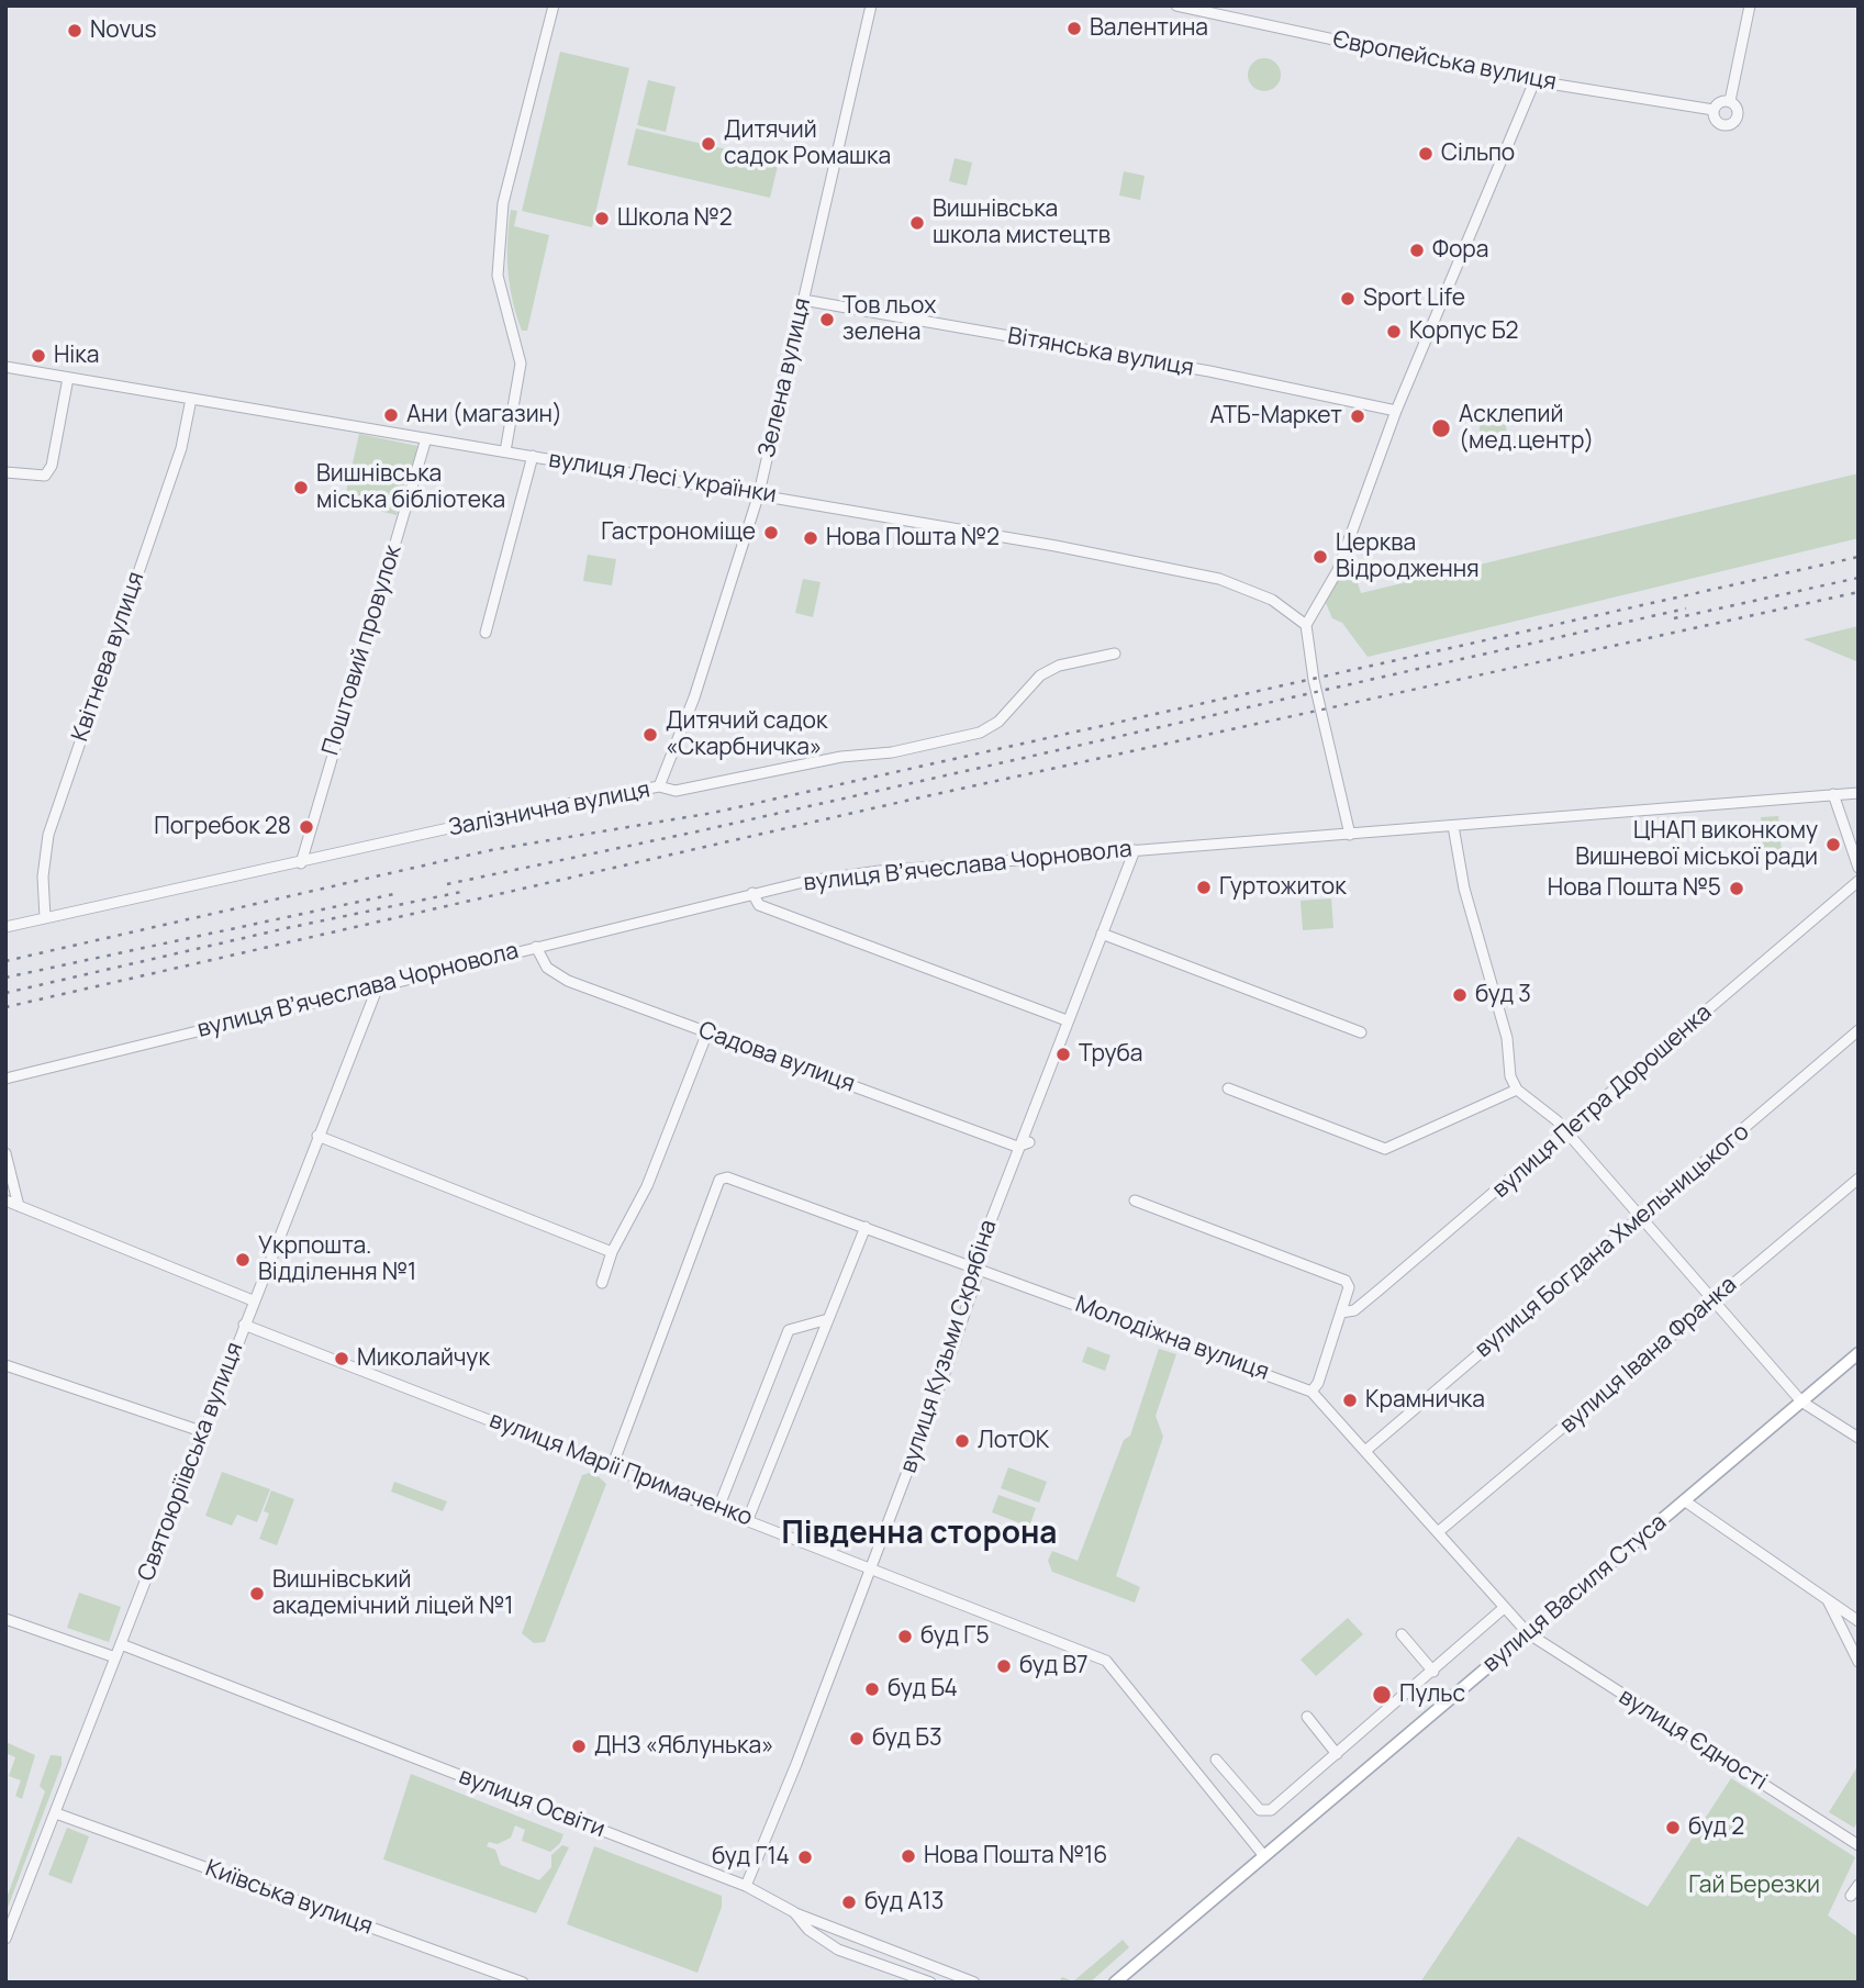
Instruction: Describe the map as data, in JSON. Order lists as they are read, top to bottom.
{
  "streets": {
    "main road": ["вулиця Василя Стуса"],
    "street": [
      "Європейська вулиця",
      "Вітянська вулиця",
      "Зелена вулиця",
      "вулиця Лесі Українки",
      "Поштовий провулок",
      "Квітнева вулиця",
      "Залізнична вулиця",
      "вулиця Вʼячеслава Чорновола",
      "Садова вулиця",
      "вулиця Петра Дорошенка",
      "вулиця Богдана Хмельницького",
      "Молодіжна вулиця",
      "вулиця Кузьми Скрябіна",
      "вулиця Івана Франка",
      "Святоюріївська вулиця",
      "вулиця Марії Примаченко",
      "вулиця Єдності",
      "вулиця Освіти",
      "Київська вулиця"
    ]
  },
  "crossings": [
    ["Вітянська вулиця", "Зелена вулиця"],
    ["Зелена вулиця", "вулиця Лесі Українки"],
    ["Зелена вулиця", "Залізнична вулиця"],
    ["вулиця Лесі Українки", "Поштовий провулок"],
    ["вулиця Лесі Українки", "Квітнева вулиця"],
    ["Поштовий провулок", "Залізнична вулиця"],
    ["Квітнева вулиця", "Залізнична вулиця"],
    ["вулиця Вʼячеслава Чорновола", "Садова вулиця"],
    ["вулиця Вʼячеслава Чорновола", "вулиця Кузьми Скрябіна"],
    ["вулиця Вʼячеслава Чорновола", "Святоюріївська вулиця"],
    ["Садова вулиця", "вулиця Кузьми Скрябіна"],
    ["вулиця Богдана Хмельницького", "Молодіжна вулиця"],
    ["Молодіжна вулиця", "вулиця Кузьми Скрябіна"],
    ["Молодіжна вулиця", "вулиця Івана Франка"],
    ["Молодіжна вулиця", "вулиця Марії Примаченко"],
    ["Молодіжна вулиця", "вулиця Василя Стуса"],
    ["Молодіжна вулиця", "вулиця Єдності"],
    ["вулиця Кузьми Скрябіна", "вулиця Марії Примаченко"],
    ["вулиця Кузьми Скрябіна", "вулиця Освіти"],
    ["Святоюріївська вулиця", "вулиця Марії Примаченко"],
    ["Святоюріївська вулиця", "вулиця Освіти"],
    ["Святоюріївська вулиця", "Київська вулиця"],
    ["вулиця Марії Примаченко", "вулиця Василя Стуса"],
    ["вулиця Василя Стуса", "вулиця Єдності"]
  ],
  "districts": ["Південна сторона"],
  "parks": ["Гай Березки"],
  "places": [
    "Валентина",
    "Novus",
    "Дитячий садок Ромашка",
    "Сільпо",
    "Школа №2",
    "Вишнівська школа мистецтв",
    "Фора",
    "Sport Life",
    "Тов льох зелена",
    "Корпус Б2",
    "Ніка",
    "Ани (магазин)",
    "АТБ-Маркет",
    "Асклепий (мед.центр)",
    "Вишнівська міська бібліотека",
    "Гастрономіще",
    "Нова Пошта №2",
    "Церква Відродження",
    "Дитячий садок «Скарбничка»",
    "Погребок 28",
    "ЦНАП виконкому Вишневої міської ради",
    "Гуртожиток",
    "Нова Пошта №5",
    "буд 3",
    "Труба",
    "Укрпошта. Відділення №1",
    "Миколайчук",
    "Крамничка",
    "ЛотОК",
    "Вишнівський академічний ліцей №1",
    "буд Г5",
    "буд В7",
    "буд Б4",
    "Пульс",
    "буд Б3",
    "ДНЗ «Яблунька»",
    "буд 2",
    "Нова Пошта №16",
    "буд Г14",
    "буд А13"
  ]
}
